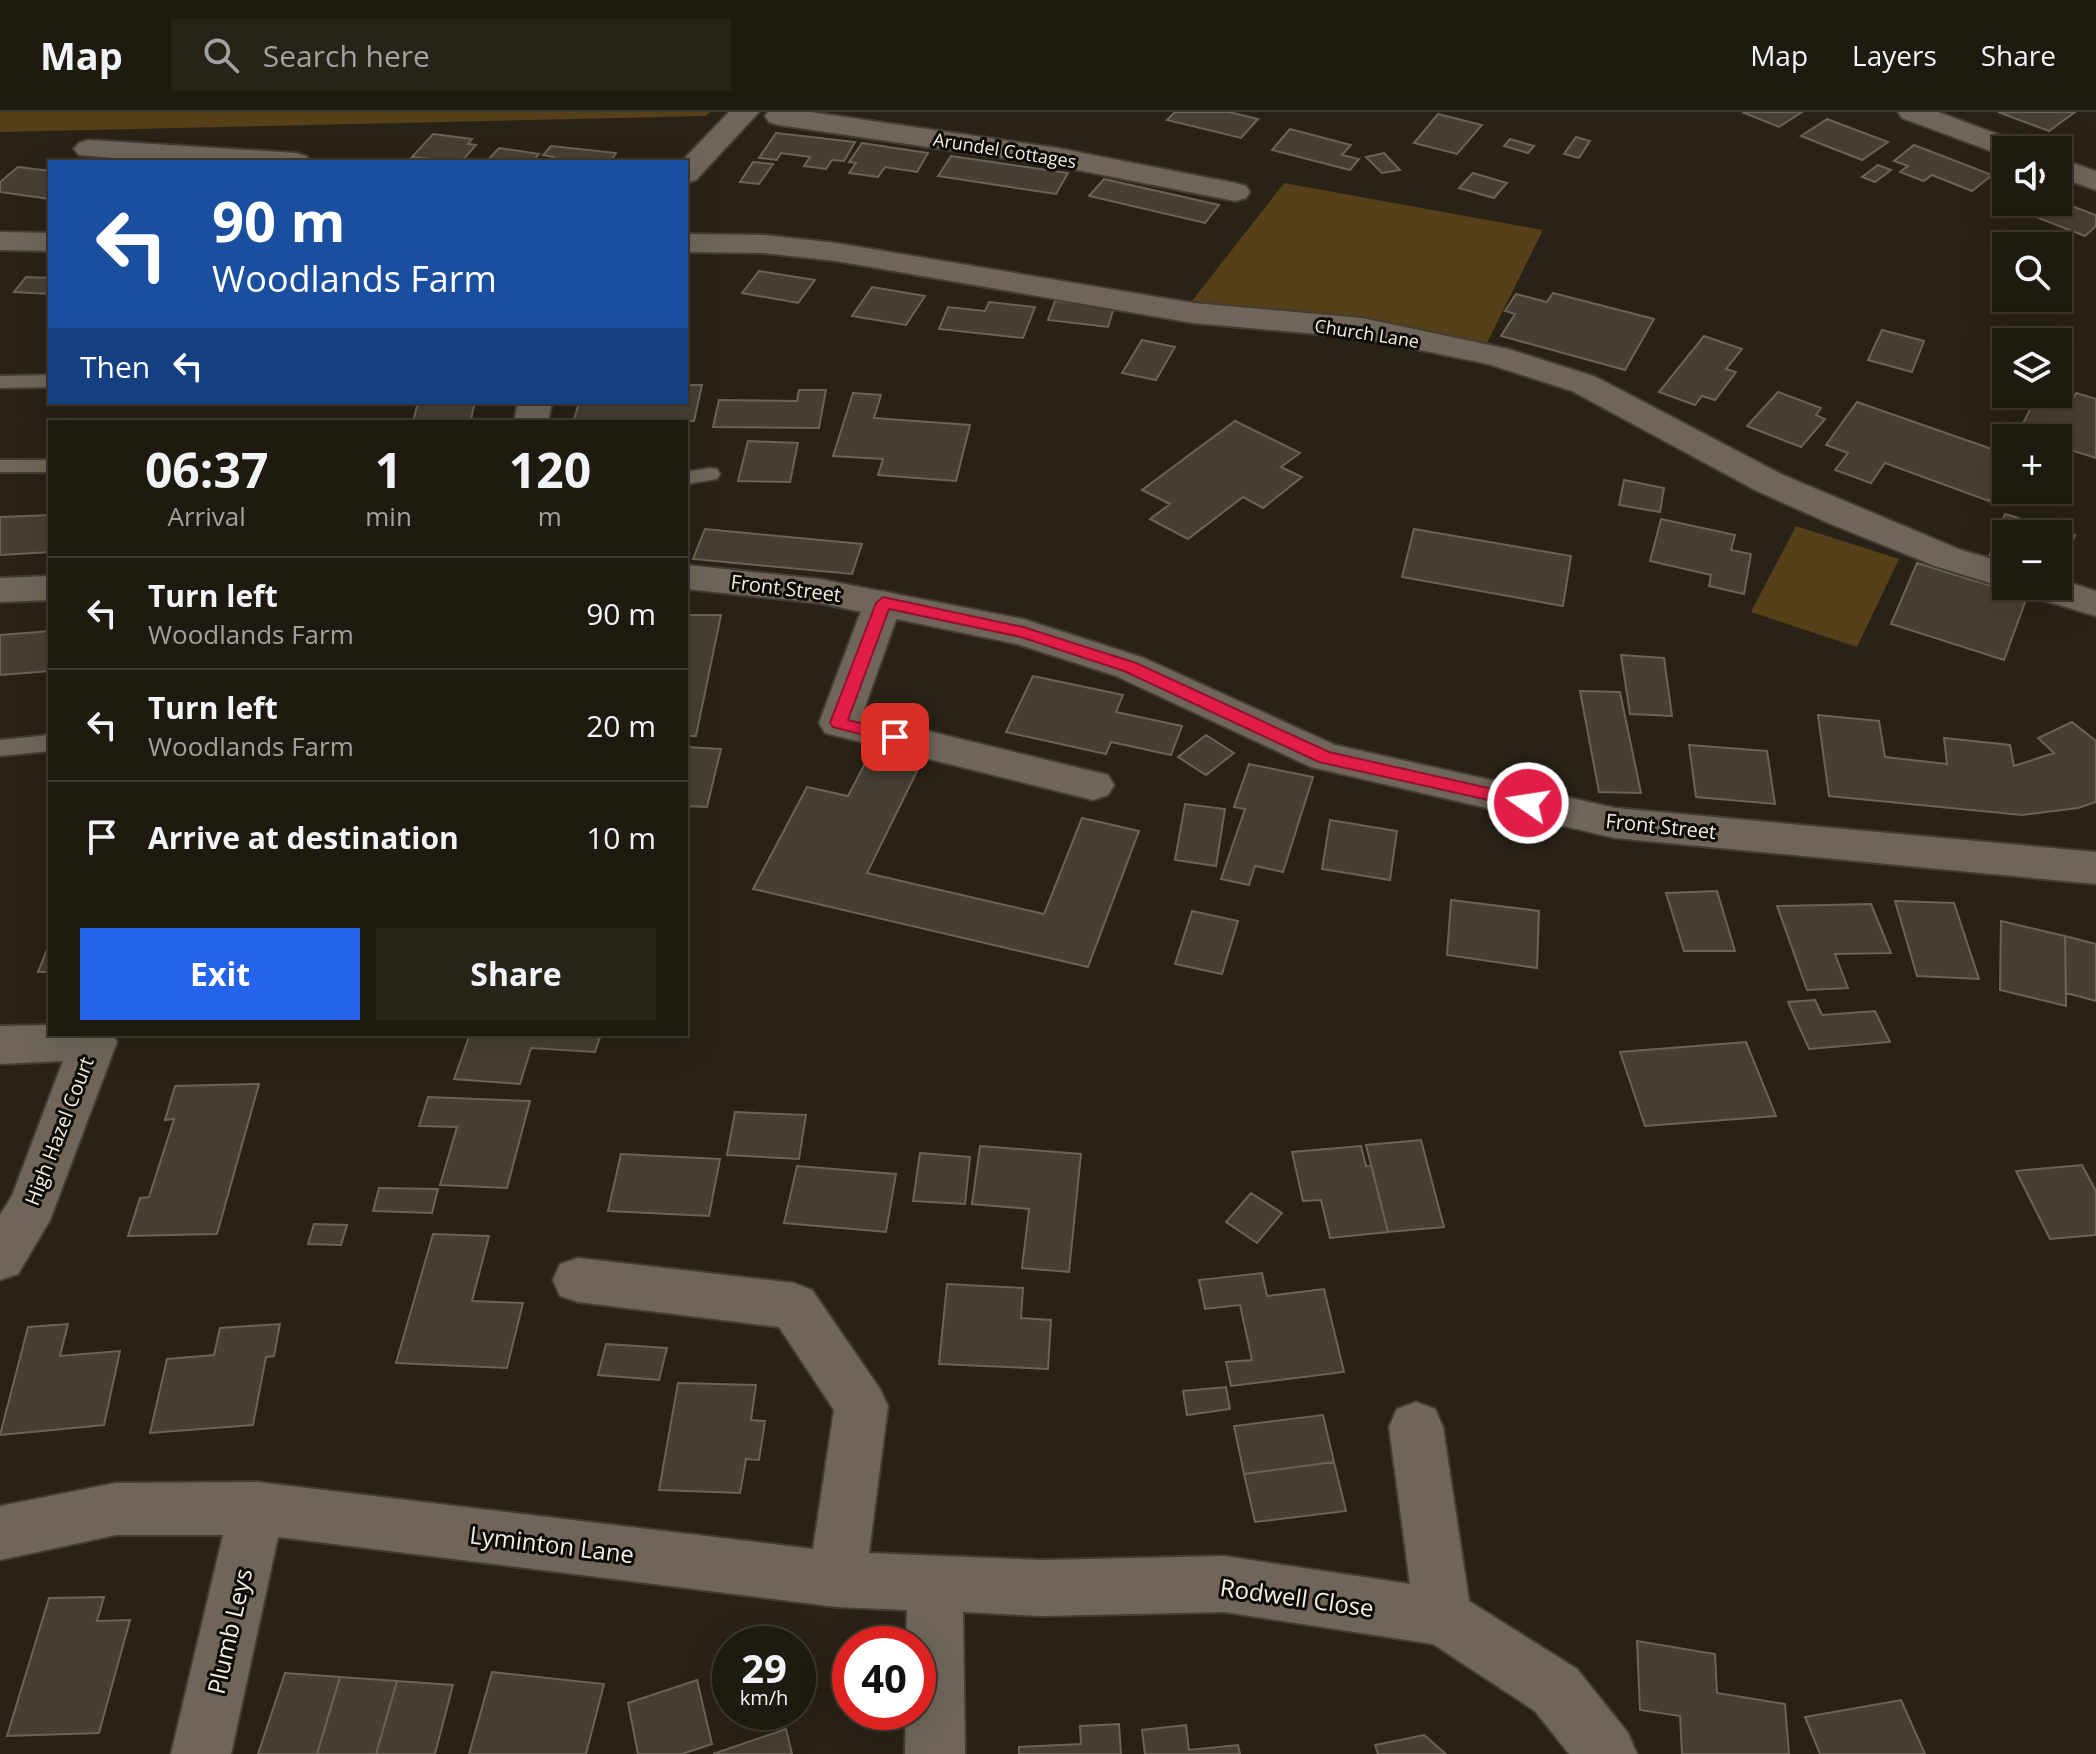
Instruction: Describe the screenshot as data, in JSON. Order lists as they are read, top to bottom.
{
  "streets": {
    "street": [
      "Arundel Cottages",
      "Church Lane",
      "Front Street",
      "High Hazel Court",
      "Lyminton Lane",
      "Rodwell Close",
      "Plumb Leys"
    ]
  },
  "crossings": [
    ["Lyminton Lane", "Rodwell Close"],
    ["Lyminton Lane", "Plumb Leys"]
  ],
  "page": {
    "header": "Map",
    "search": "Search here",
    "nav": ["Map", "Layers", "Share"],
    "map_buttons": ["+", "−"],
    "turn": ["90 m", "Woodlands Farm"],
    "then": "Then",
    "eta": [
      "06:37",
      "Arrival",
      "1",
      "min",
      "120",
      "m"
    ],
    "list": [
      {
        "name": "Turn left",
        "note": "Woodlands Farm",
        "value": "90 m"
      },
      {
        "name": "Turn left",
        "note": "Woodlands Farm",
        "value": "20 m"
      },
      {
        "name": "Arrive at destination",
        "value": "10 m"
      }
    ],
    "buttons": ["Exit", "Share"],
    "speed": "29 km/h",
    "limit": "40"
  }
}
